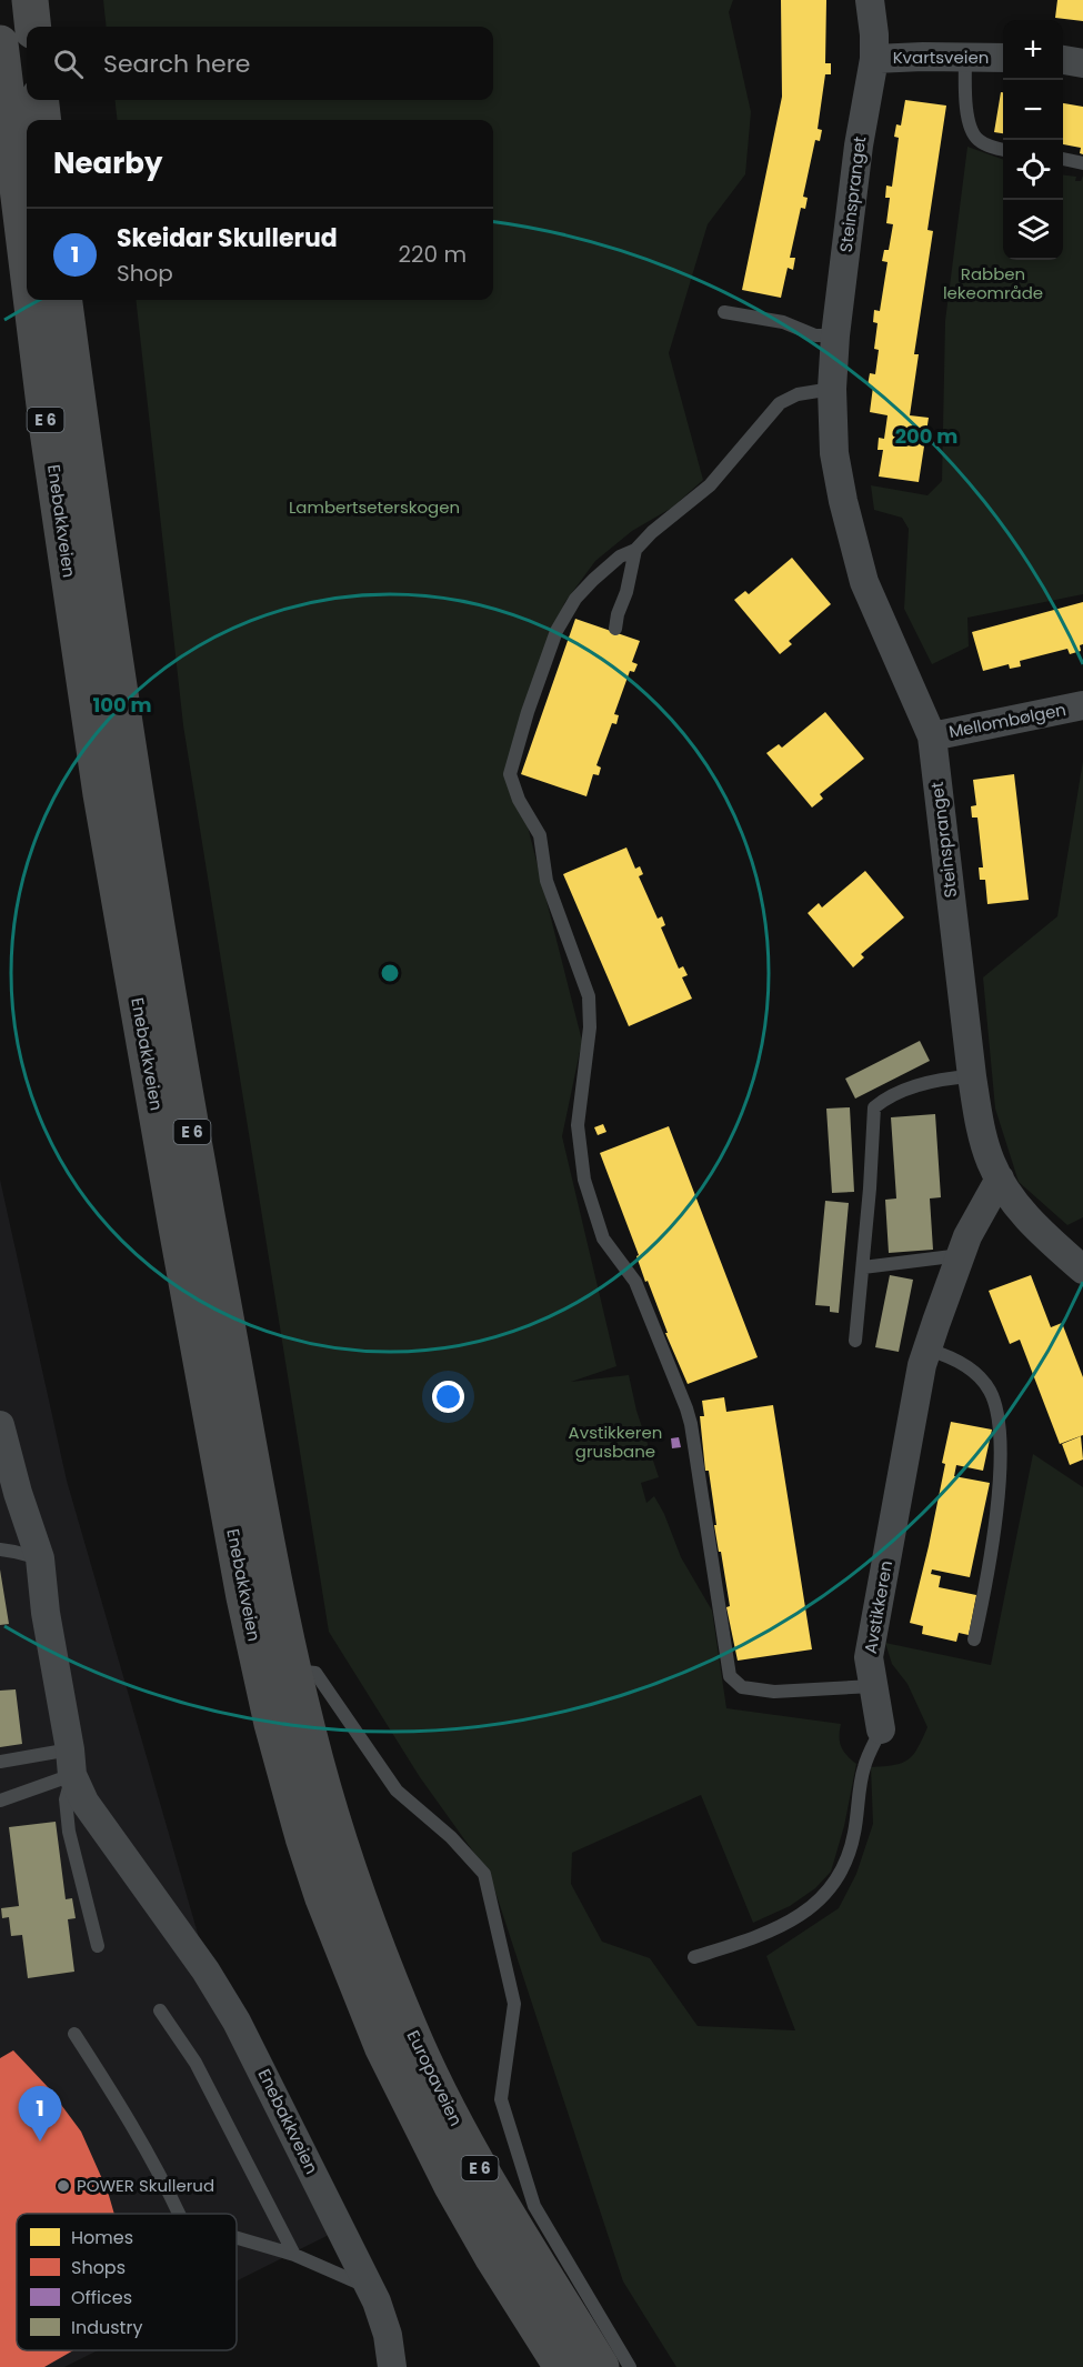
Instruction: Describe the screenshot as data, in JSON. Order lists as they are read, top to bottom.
{
  "streets": {
    "highway": ["E 6", "Enebakkveien", "Europaveien"],
    "street": [
      "Kvartsveien",
      "Steinspranget",
      "Mellombølgen",
      "Avstikkeren"
    ]
  },
  "crossings": [
    ["Kvartsveien", "Steinspranget"],
    ["Steinspranget", "Mellombølgen"],
    ["Steinspranget", "Avstikkeren"],
    ["Enebakkveien", "Europaveien"]
  ],
  "parks": ["Rabben lekeområde", "Lambertseterskogen", "Avstikkeren grusbane"],
  "places": ["POWER Skullerud"],
  "legend": [
    "Homes",
    "Shops",
    "Offices",
    "Industry"
  ],
  "page": {
    "map_buttons": ["+", "−"],
    "search": "Search here",
    "heading": "Nearby",
    "list": [
      {
        "mark": "1",
        "name": "Skeidar Skullerud",
        "note": "Shop",
        "value": "220 m"
      }
    ],
    "pins": "1"
  },
  "rings": ["200 m", "100 m"]
}
